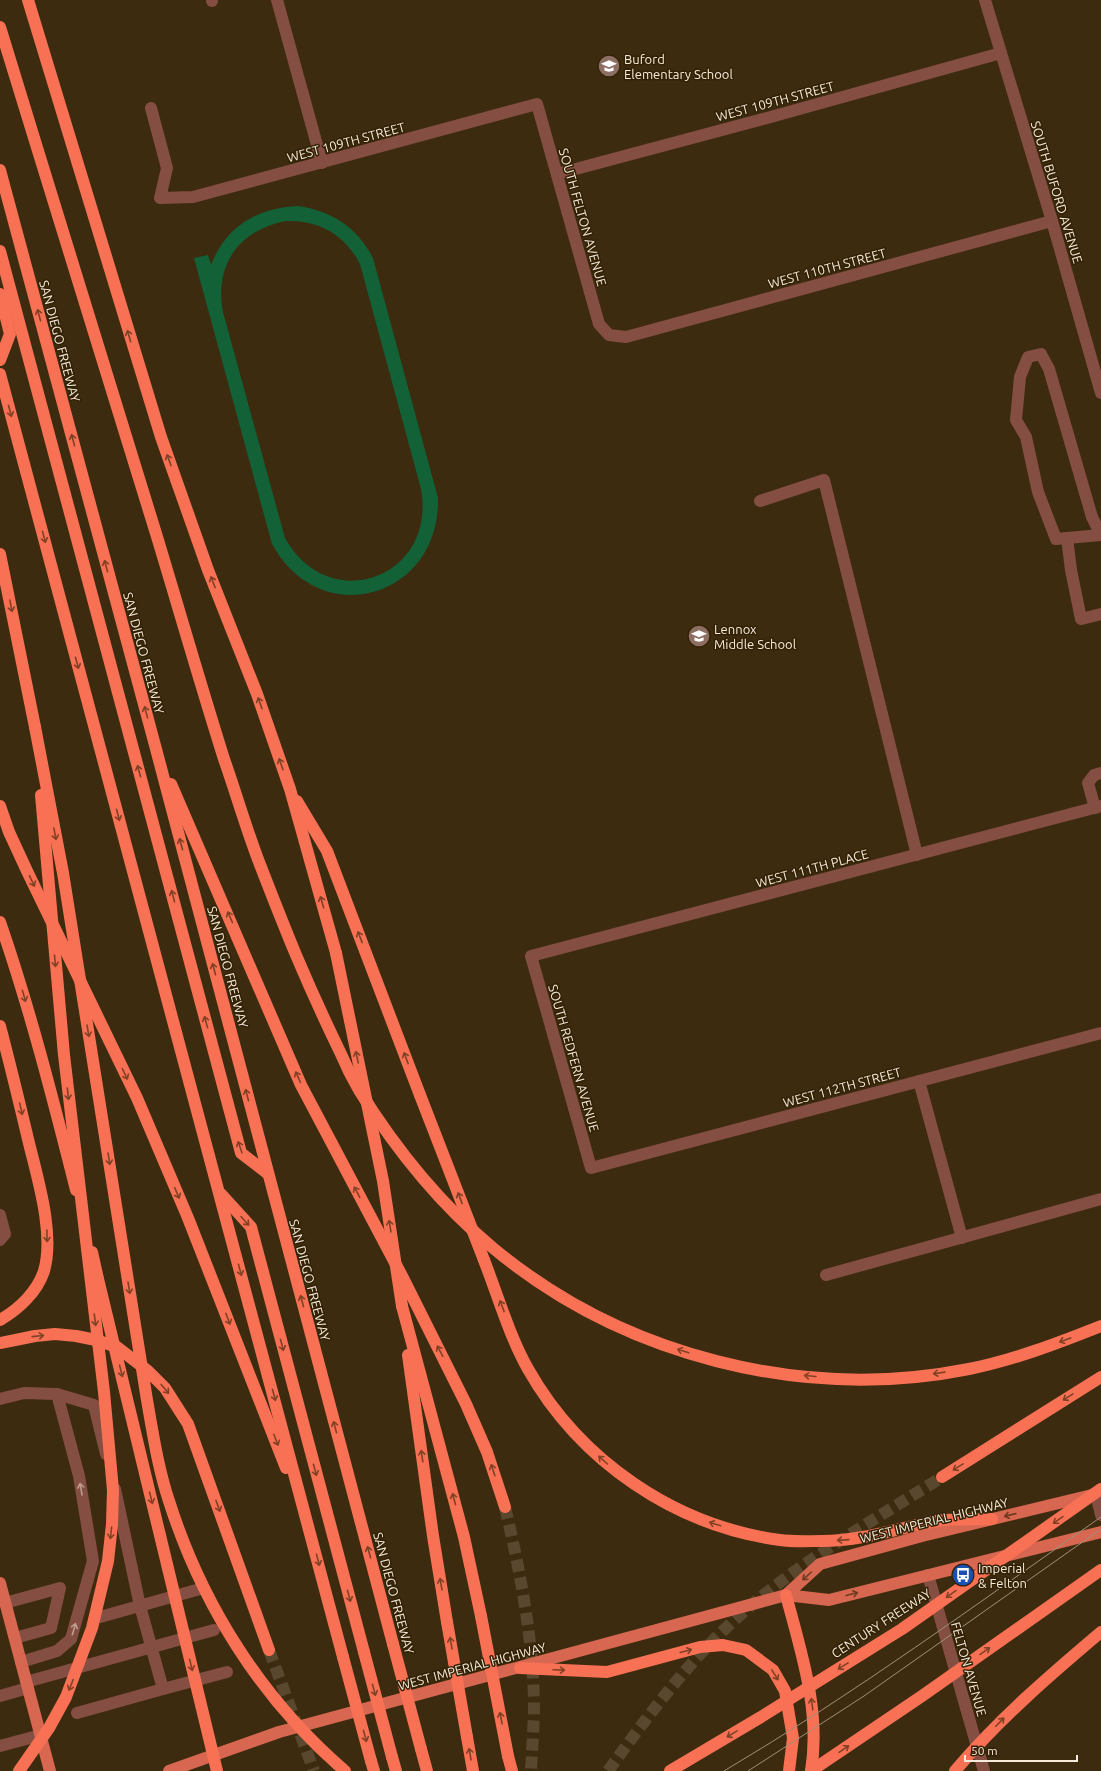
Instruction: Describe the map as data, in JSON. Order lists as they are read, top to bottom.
{
  "streets": {
    "highway": ["SAN DIEGO FREEWAY", "CENTURY FREEWAY"],
    "main road": ["WEST IMPERIAL HIGHWAY"],
    "street": [
      "WEST 109TH STREET",
      "SOUTH BUFORD AVENUE",
      "SOUTH FELTON AVENUE",
      "WEST 110TH STREET",
      "WEST 111TH PLACE",
      "SOUTH REDFERN AVENUE",
      "WEST 112TH STREET",
      "FELTON AVENUE"
    ]
  },
  "crossings": [
    ["WEST 109TH STREET", "SOUTH BUFORD AVENUE"],
    ["WEST 109TH STREET", "SOUTH FELTON AVENUE"],
    ["SOUTH BUFORD AVENUE", "WEST 110TH STREET"],
    ["SOUTH FELTON AVENUE", "WEST 110TH STREET"],
    ["WEST 111TH PLACE", "SOUTH REDFERN AVENUE"],
    ["SOUTH REDFERN AVENUE", "WEST 112TH STREET"],
    ["WEST IMPERIAL HIGHWAY", "CENTURY FREEWAY"],
    ["WEST IMPERIAL HIGHWAY", "FELTON AVENUE"]
  ],
  "places": {
    "school or university": ["Buford Elementary School", "Lennox Middle School"],
    "bus stop": ["Imperial & Felton"]
  },
  "scale_bar": "50 m"
}
